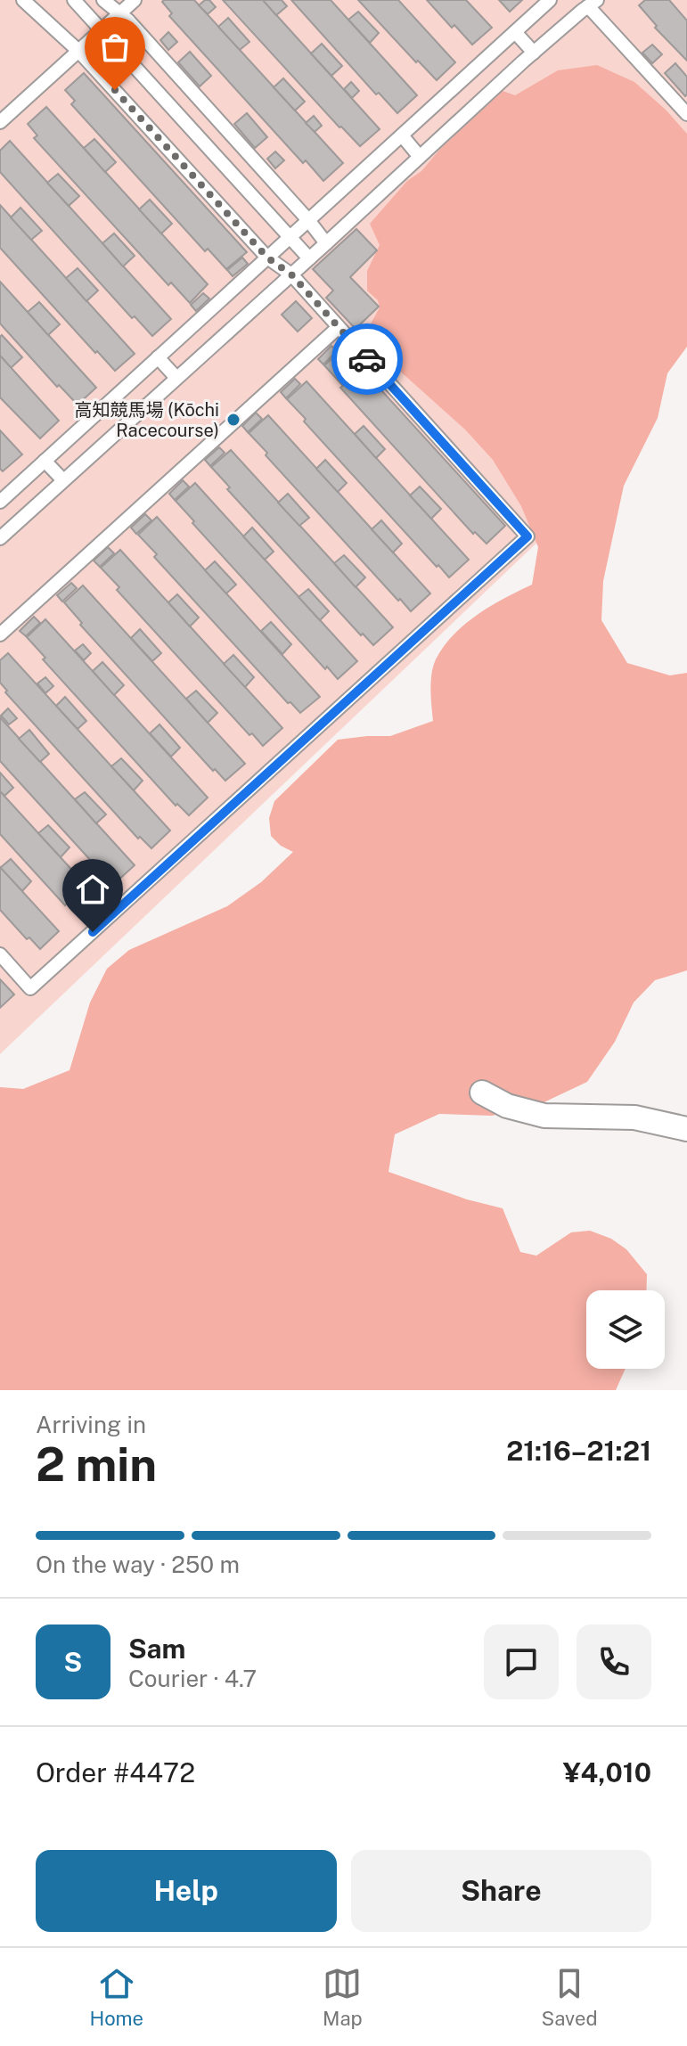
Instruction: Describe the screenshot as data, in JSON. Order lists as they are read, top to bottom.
{
  "places": ["高知競馬場 (Kōchi Racecourse)"],
  "page": {
    "heading": ["2 min", "Arriving in", "21:16–21:21"],
    "panel": [
      "Sam",
      "Courier · 4.7",
      "Order #4472",
      "¥4,010"
    ],
    "bar": "On the way · 250 m",
    "round": "S",
    "buttons": ["Help", "Share"],
    "tabs": ["Home", "Map", "Saved"]
  }
}
